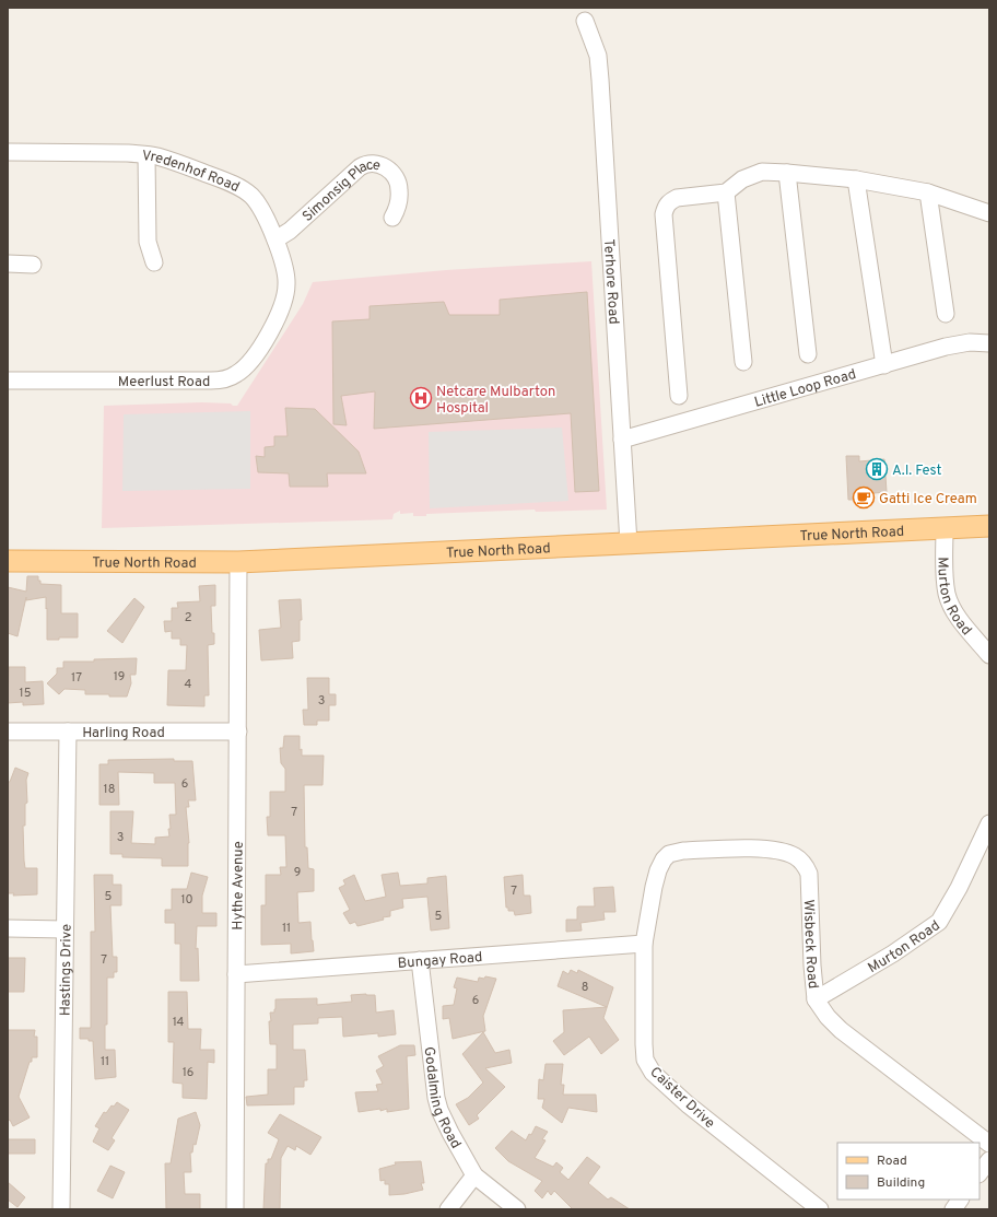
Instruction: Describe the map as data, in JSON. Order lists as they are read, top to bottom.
{
  "streets": {
    "main road": ["True North Road"],
    "street": [
      "Vredenhof Road",
      "Simonsig Place",
      "Terhore Road",
      "Meerlust Road",
      "Little Loop Road",
      "Murton Road",
      "Harling Road",
      "Hythe Avenue",
      "Wisbeck Road",
      "Bungay Road",
      "Hastings Drive",
      "Godalming Road",
      "Caister Drive"
    ]
  },
  "crossings": [
    ["Vredenhof Road", "Simonsig Place"],
    ["Vredenhof Road", "Meerlust Road"],
    ["Terhore Road", "Little Loop Road"],
    ["Terhore Road", "True North Road"],
    ["True North Road", "Murton Road"],
    ["True North Road", "Hythe Avenue"],
    ["Murton Road", "Wisbeck Road"],
    ["Harling Road", "Hythe Avenue"],
    ["Harling Road", "Hastings Drive"],
    ["Hythe Avenue", "Bungay Road"],
    ["Wisbeck Road", "Caister Drive"],
    ["Bungay Road", "Godalming Road"],
    ["Bungay Road", "Caister Drive"]
  ],
  "places": {
    "hospital": ["Netcare Mulbarton Hospital"],
    "building": ["A.I. Fest"],
    "cafe": ["Gatti Ice Cream"]
  },
  "house_numbers": [
    "2",
    "19",
    "17",
    "4",
    "15",
    "3",
    "6",
    "18",
    "7",
    "3",
    "9",
    "7",
    "5",
    "10",
    "5",
    "11",
    "7",
    "8",
    "6",
    "14",
    "11",
    "16"
  ],
  "legend": ["Road", "Building"]
}
